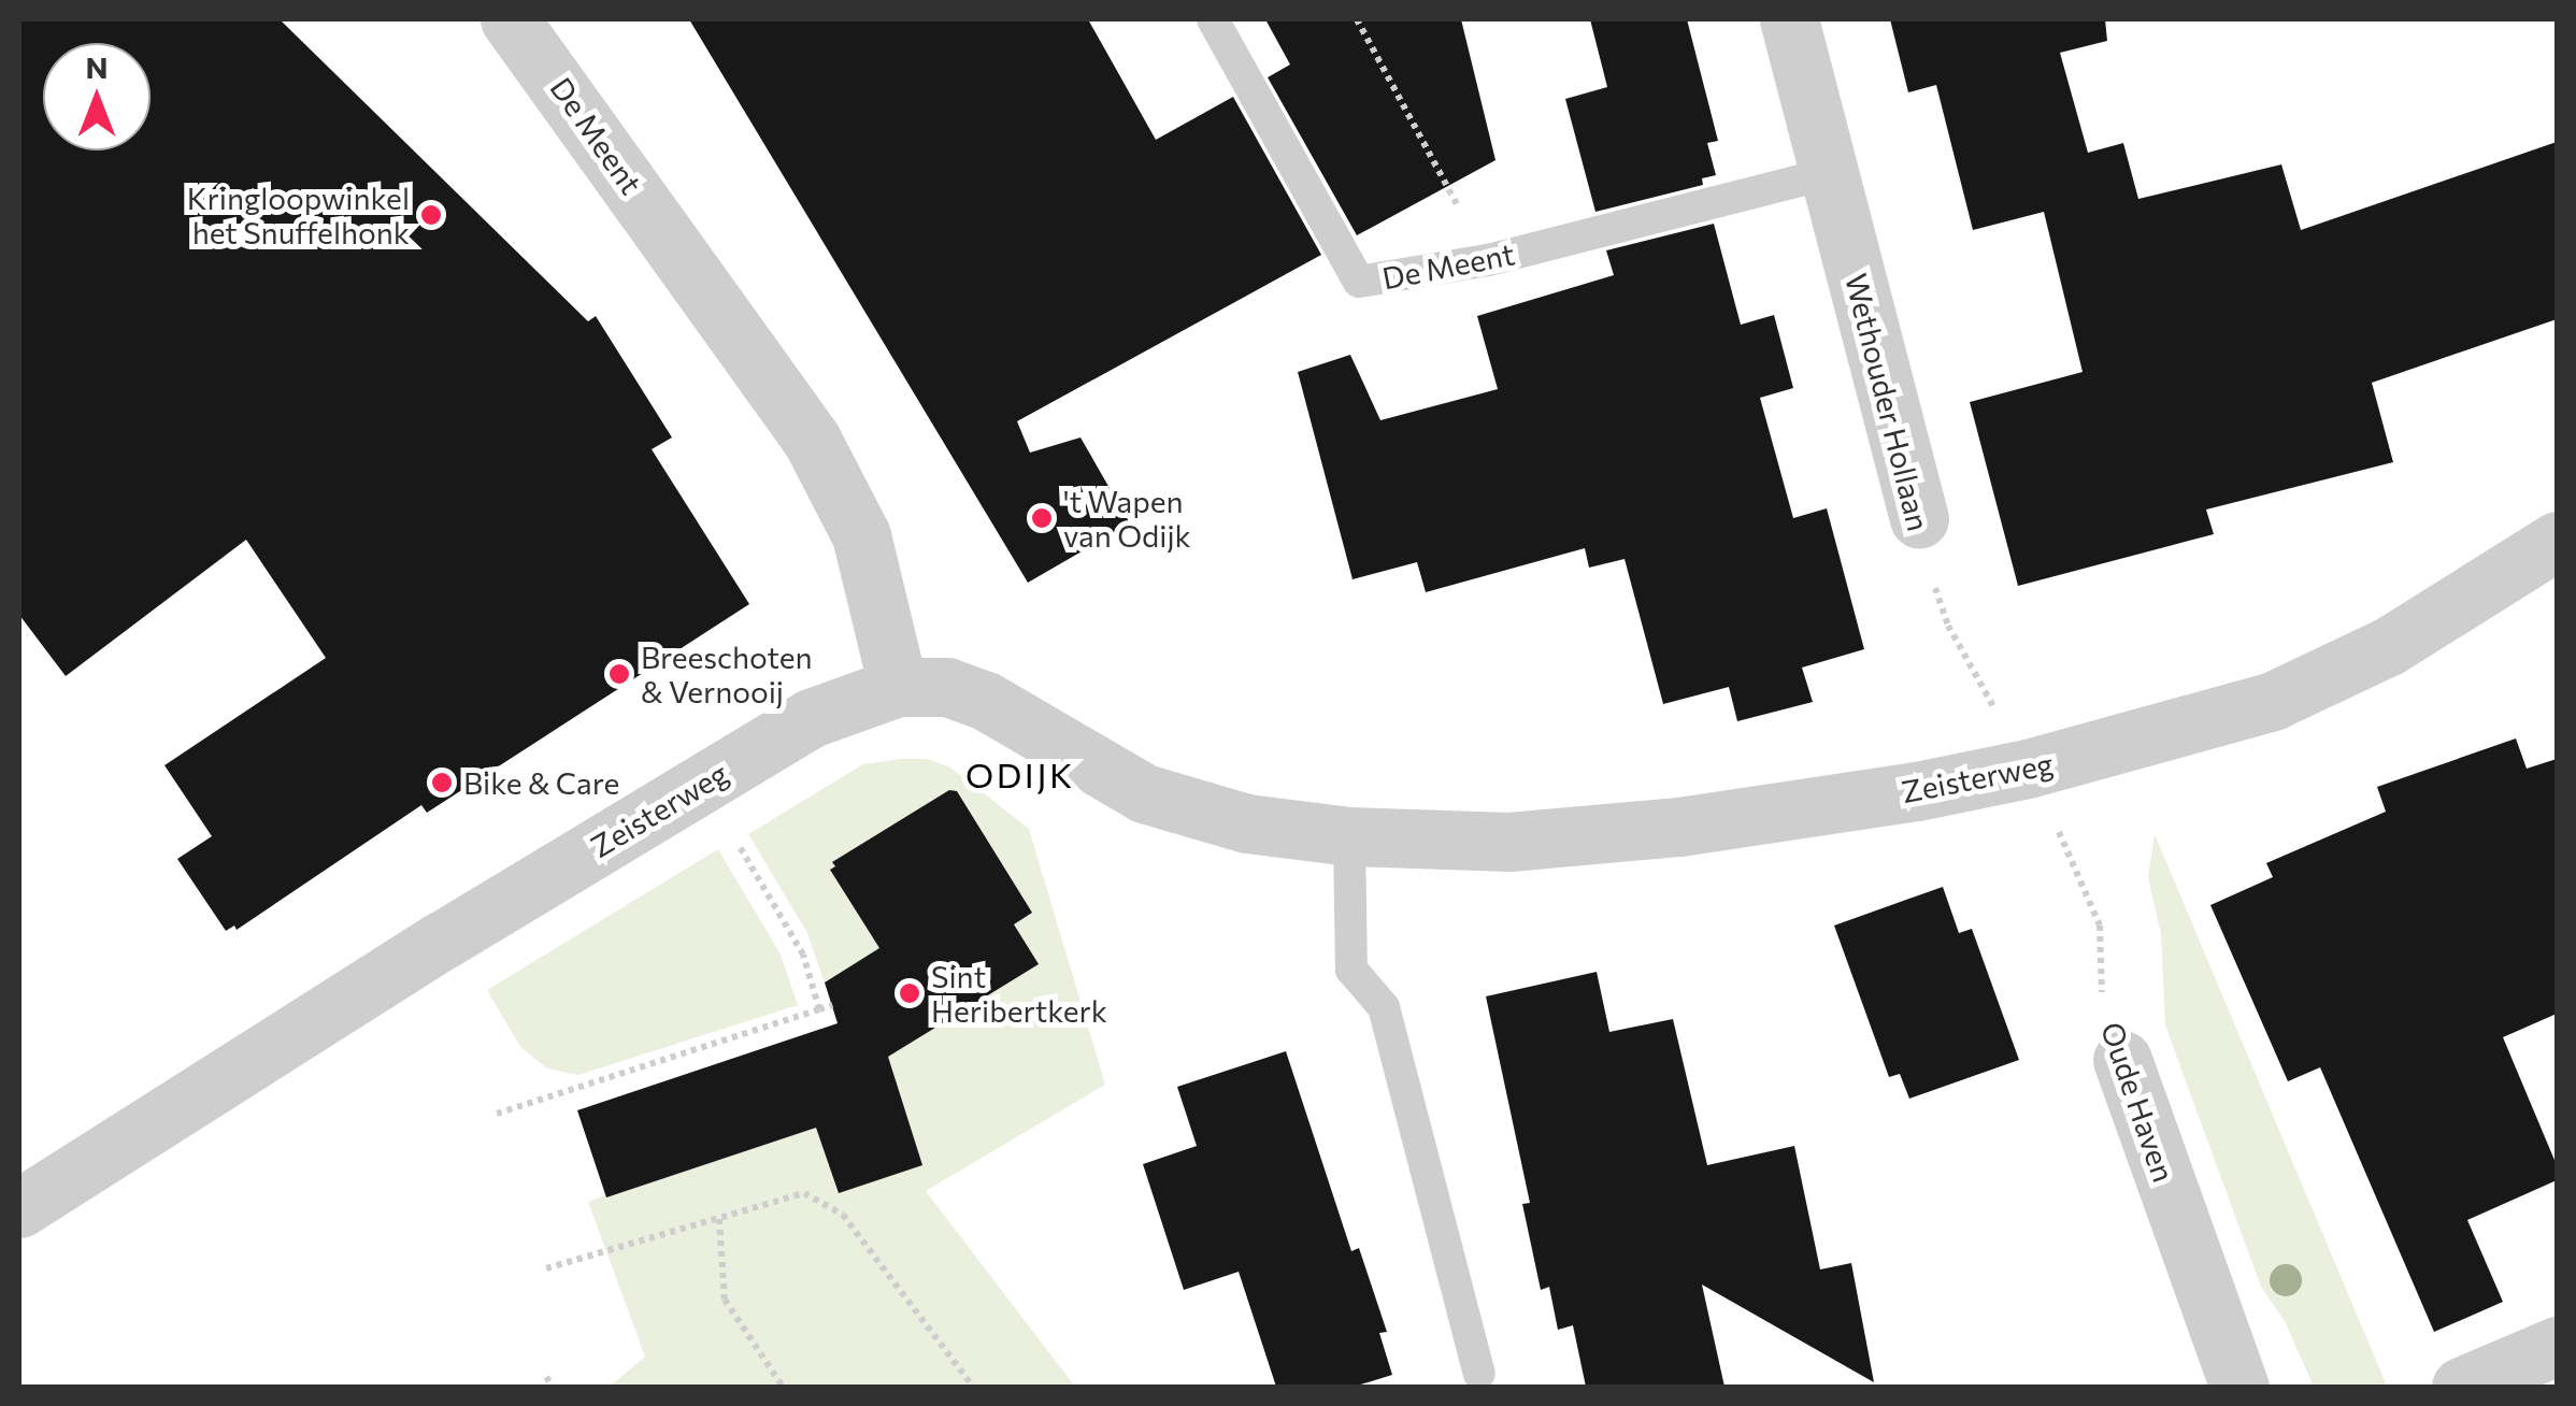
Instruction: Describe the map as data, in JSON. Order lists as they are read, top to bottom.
{
  "streets": {
    "street": [
      "De Meent",
      "Wethouder Hollaan",
      "Zeisterweg",
      "Oude Haven"
    ]
  },
  "crossings": [
    ["De Meent", "Wethouder Hollaan"],
    ["De Meent", "Zeisterweg"],
    ["Wethouder Hollaan", "Zeisterweg"],
    ["Wethouder Hollaan", "Oude Haven"],
    ["Zeisterweg", "Oude Haven"]
  ],
  "districts": ["ODIJK"],
  "places": [
    "Kringloopwinkel het Snuffelhonk",
    "'t Wapen van Odijk",
    "Breeschoten & Vernooij",
    "Bike & Care",
    "Sint Heribertkerk"
  ],
  "north": "top"
}
